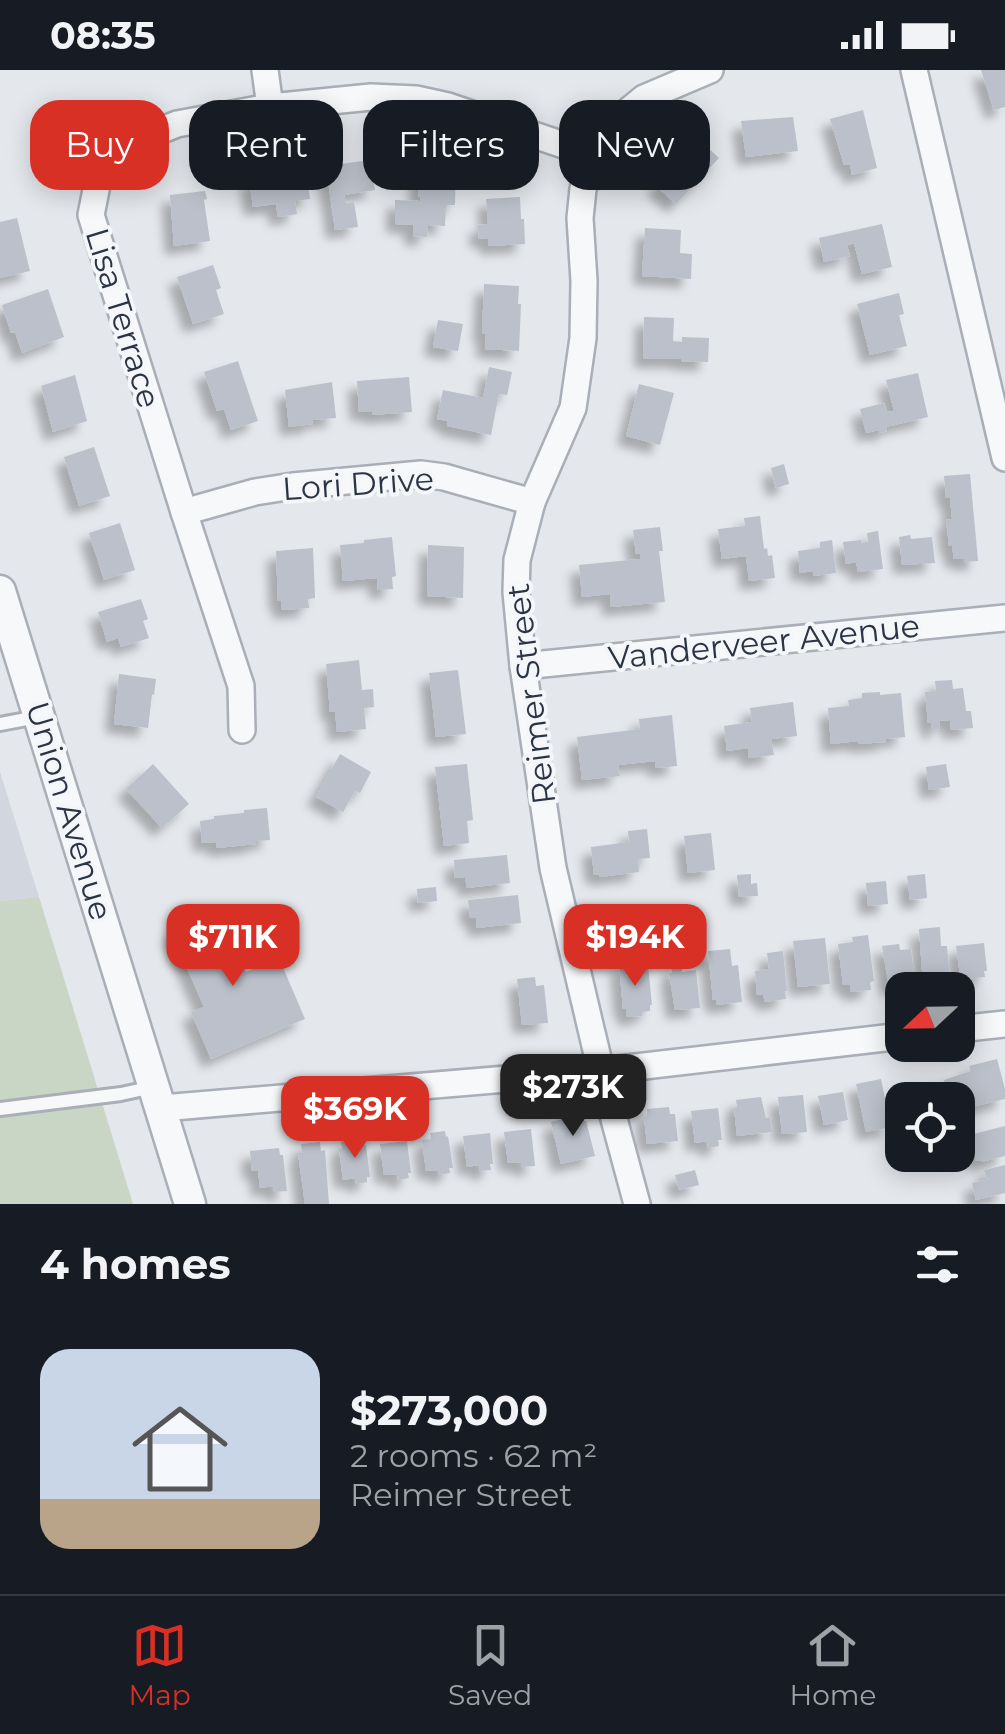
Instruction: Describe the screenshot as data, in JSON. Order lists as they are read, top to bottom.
{
  "streets": {
    "street": [
      "Lisa Terrace",
      "Lori Drive",
      "Vanderveer Avenue",
      "Reimer Street",
      "Union Avenue"
    ]
  },
  "crossings": [
    ["Lisa Terrace", "Lori Drive"],
    ["Lori Drive", "Reimer Street"],
    ["Vanderveer Avenue", "Reimer Street"]
  ],
  "north": "left",
  "page": {
    "status": "08:35",
    "chip": [
      "Buy",
      "Rent",
      "Filters",
      "New"
    ],
    "price": [
      "$711K",
      "$194K",
      "$273K",
      "$369K"
    ],
    "heading": "4 homes",
    "list": [
      {
        "name": "$273,000",
        "note": "2 rooms · 62 m² · Reimer Street"
      }
    ],
    "tabs": ["Map", "Saved", "Home"]
  }
}
